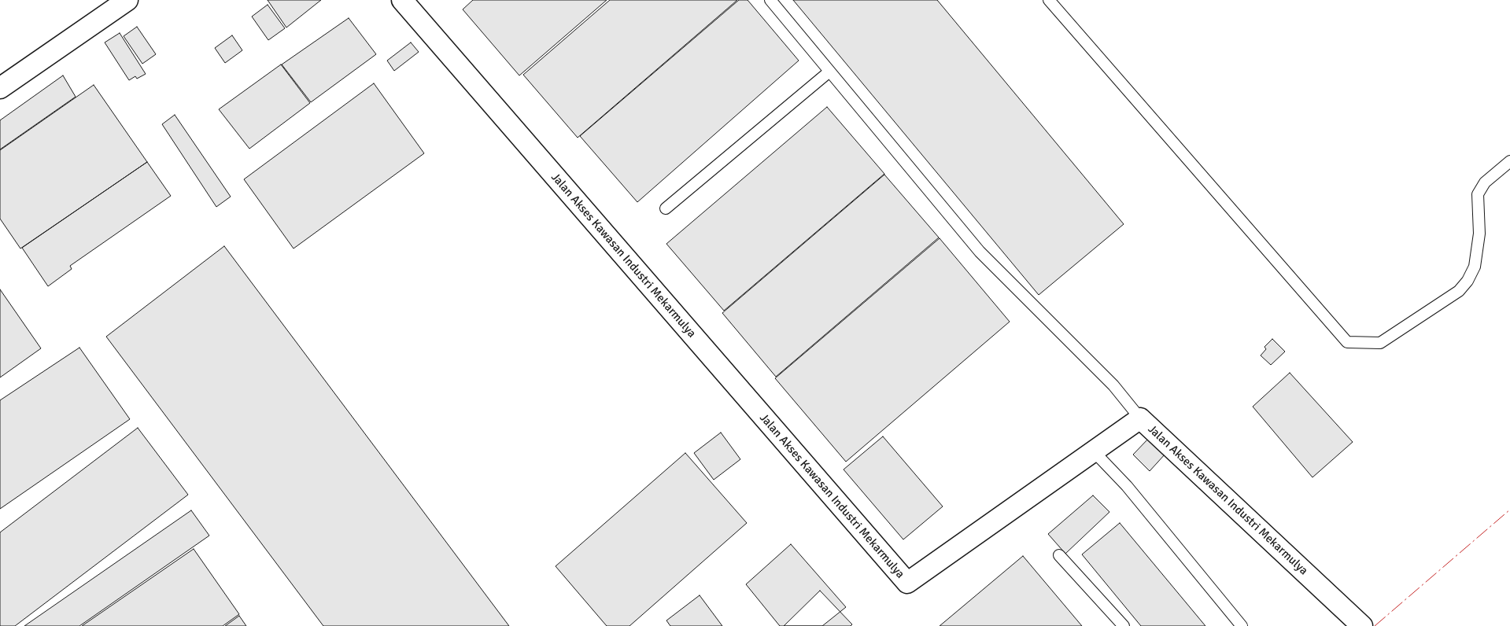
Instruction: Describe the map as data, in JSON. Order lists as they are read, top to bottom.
{
  "streets": {
    "street": ["Jalan Akses Kawasan Industri Mekarmulya"]
  }
}
